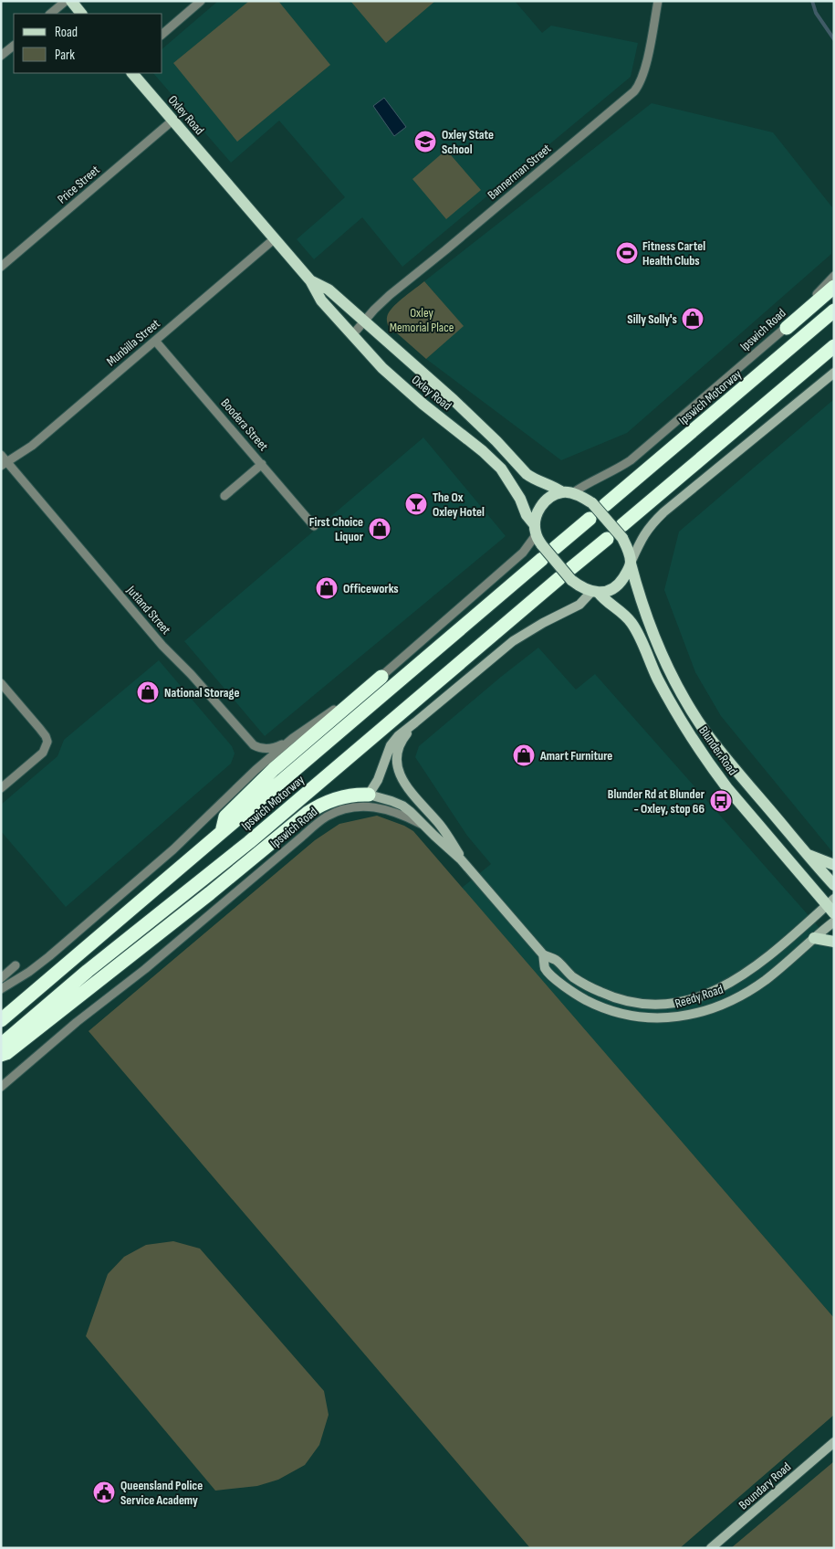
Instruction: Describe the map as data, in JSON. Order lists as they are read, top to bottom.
{
  "streets": {
    "highway": ["Ipswich Motorway"],
    "main road": [
      "Oxley Road",
      "Blunder Road",
      "Reedy Road",
      "Boundary Road"
    ],
    "street": [
      "Bannerman Street",
      "Price Street",
      "Ipswich Road",
      "Munbilla Street",
      "Boodera Street",
      "Jutland Street"
    ]
  },
  "crossings": [
    ["Oxley Road", "Bannerman Street"],
    ["Oxley Road", "Price Street"],
    ["Oxley Road", "Ipswich Road"],
    ["Oxley Road", "Munbilla Street"],
    ["Oxley Road", "Ipswich Motorway"],
    ["Oxley Road", "Blunder Road"],
    ["Ipswich Road", "Ipswich Motorway"],
    ["Ipswich Road", "Blunder Road"],
    ["Ipswich Road", "Reedy Road"],
    ["Munbilla Street", "Boodera Street"],
    ["Munbilla Street", "Jutland Street"],
    ["Ipswich Motorway", "Blunder Road"],
    ["Blunder Road", "Reedy Road"]
  ],
  "parks": ["Oxley Memorial Place"],
  "places": {
    "school or university": ["Oxley State School"],
    "sports": ["Fitness Cartel Health Clubs"],
    "shop": [
      "Silly Solly's",
      "First Choice Liquor",
      "Officeworks",
      "National Storage",
      "Amart Furniture"
    ],
    "bar": ["The Ox Oxley Hotel"],
    "bus stop": ["Blunder Rd at Blunder - Oxley, stop 66"],
    "public building": ["Queensland Police Service Academy"]
  },
  "legend": ["Road", "Park"]
}
